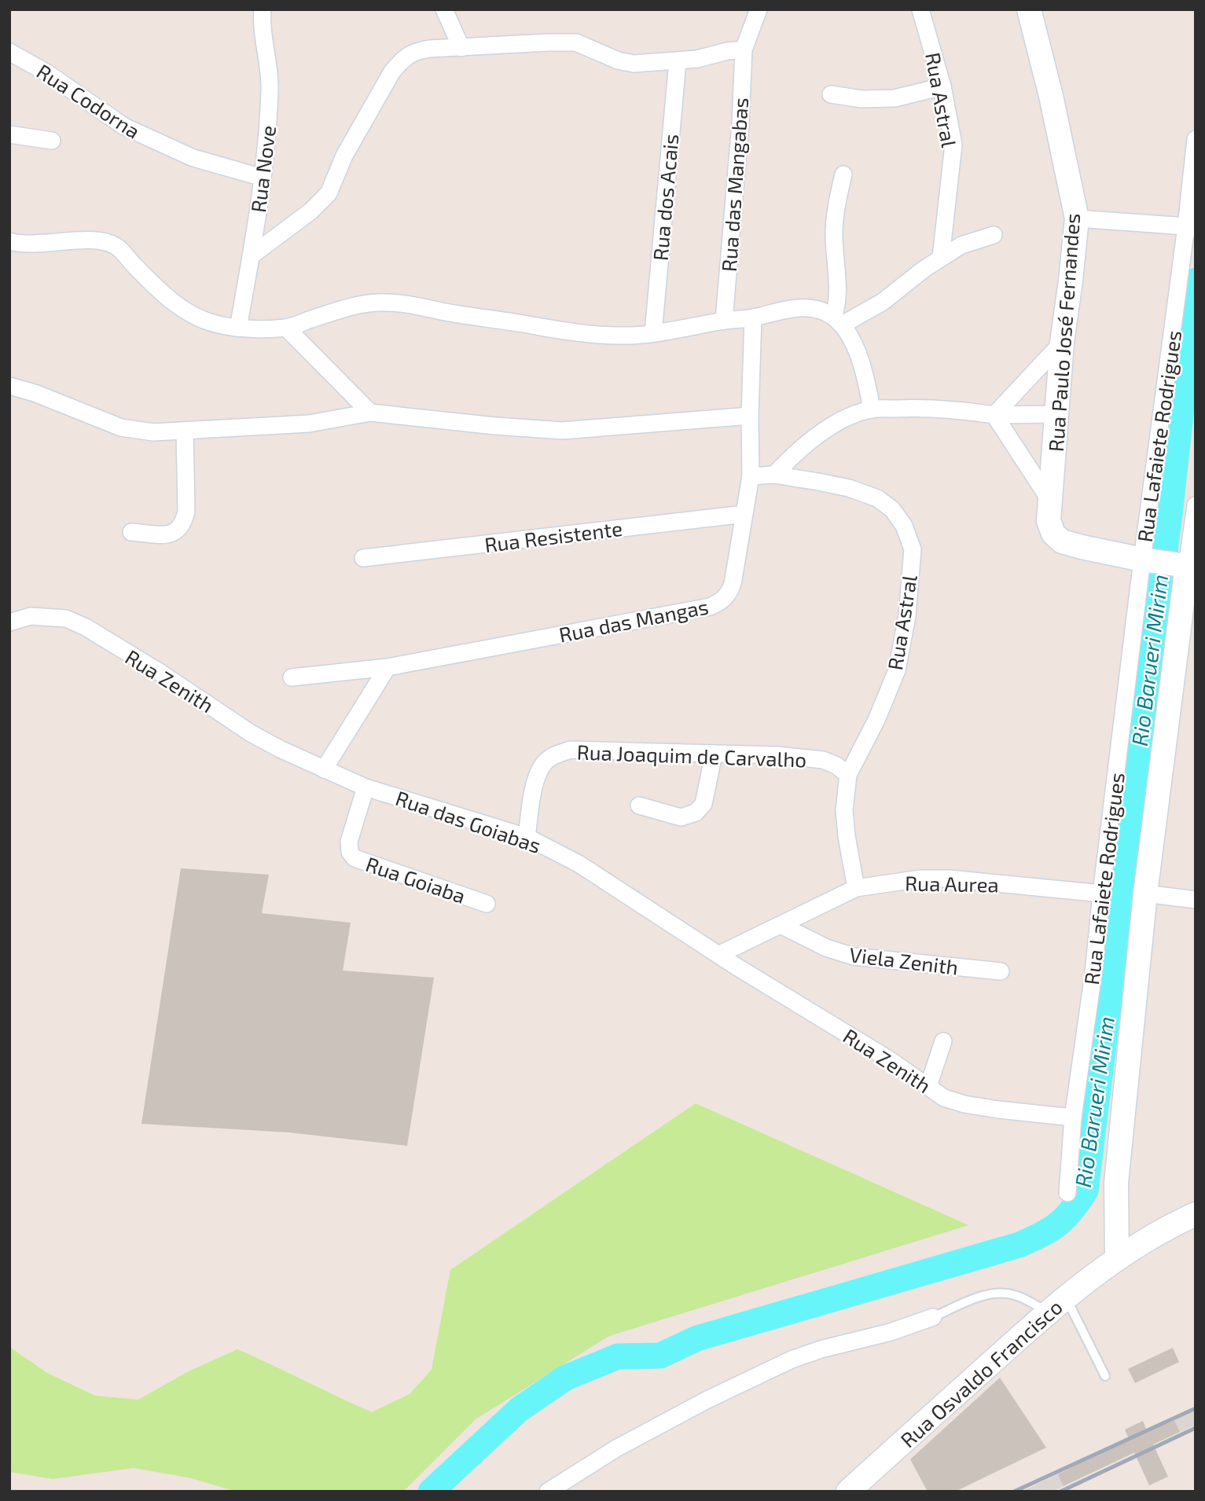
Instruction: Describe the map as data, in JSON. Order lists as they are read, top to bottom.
{
  "streets": {
    "main road": ["Rua Paulo José Fernandes", "Rua Lafaiete Rodrigues", "Rua Osvaldo Francisco"],
    "street": [
      "Rua Astral",
      "Rua Codorna",
      "Rua Nove",
      "Rua das Mangabas",
      "Rua dos Acais",
      "Rua Resistente",
      "Rua das Mangas",
      "Rua Zenith",
      "Rua Joaquim de Carvalho",
      "Rua das Goiabas",
      "Rua Goiaba",
      "Rua Aurea",
      "Viela Zenith"
    ]
  },
  "crossings": [
    ["Rua Astral", "Rua das Mangas"],
    ["Rua Astral", "Rua Joaquim de Carvalho"],
    ["Rua Astral", "Rua Aurea"],
    ["Rua Codorna", "Rua Nove"],
    ["Rua Paulo José Fernandes", "Rua Lafaiete Rodrigues"],
    ["Rua Lafaiete Rodrigues", "Rua Zenith"],
    ["Rua Lafaiete Rodrigues", "Rua Aurea"],
    ["Rua Lafaiete Rodrigues", "Rua Osvaldo Francisco"],
    ["Rua Resistente", "Rua das Mangas"],
    ["Rua Zenith", "Rua das Goiabas"],
    ["Rua Zenith", "Rua Aurea"],
    ["Rua Joaquim de Carvalho", "Rua das Goiabas"],
    ["Rua das Goiabas", "Rua Goiaba"],
    ["Rua das Goiabas", "Rua Aurea"],
    ["Rua Aurea", "Viela Zenith"]
  ],
  "water": ["Rio Barueri Mirim"]
}
